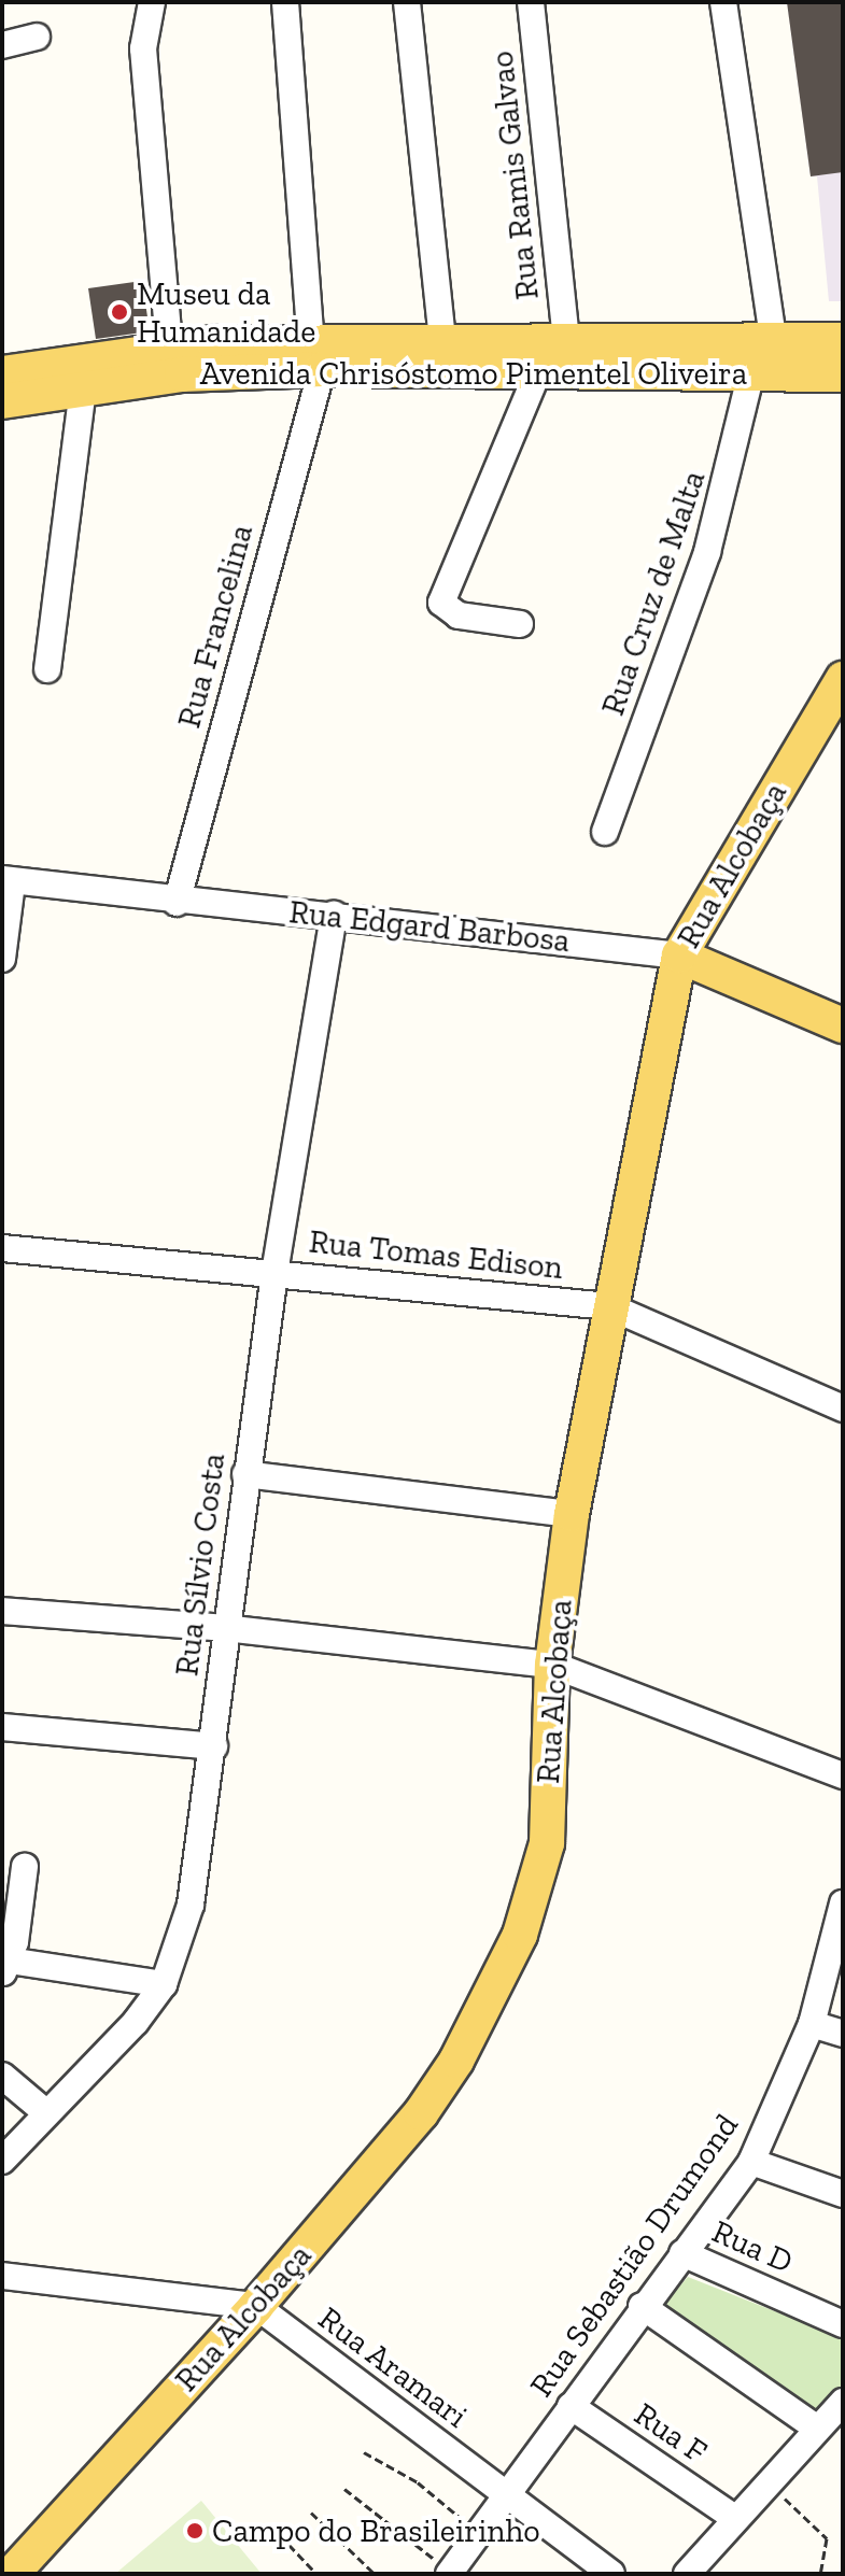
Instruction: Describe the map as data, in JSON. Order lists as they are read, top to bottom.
{
  "streets": {
    "main road": ["Avenida Chrisóstomo Pimentel Oliveira", "Rua Alcobaça", "Rua Edgard Barbosa"],
    "street": [
      "Rua Ramis Galvao",
      "Rua Cruz de Malta",
      "Rua Francelina",
      "Rua Tomas Edison",
      "Rua Sílvio Costa",
      "Rua D",
      "Rua Sebastião Drumond",
      "Rua Aramari",
      "Rua F"
    ]
  },
  "crossings": [
    ["Rua Ramis Galvao", "Avenida Chrisóstomo Pimentel Oliveira"],
    ["Avenida Chrisóstomo Pimentel Oliveira", "Rua Cruz de Malta"],
    ["Avenida Chrisóstomo Pimentel Oliveira", "Rua Francelina"],
    ["Rua Francelina", "Rua Edgard Barbosa"],
    ["Rua Alcobaça", "Rua Edgard Barbosa"],
    ["Rua Alcobaça", "Rua Tomas Edison"],
    ["Rua Alcobaça", "Rua Aramari"],
    ["Rua Edgard Barbosa", "Rua Sílvio Costa"],
    ["Rua Tomas Edison", "Rua Sílvio Costa"],
    ["Rua D", "Rua Sebastião Drumond"],
    ["Rua Sebastião Drumond", "Rua Aramari"],
    ["Rua Sebastião Drumond", "Rua F"]
  ],
  "places": ["Museu da Humanidade", "Campo do Brasileirinho"]
}
